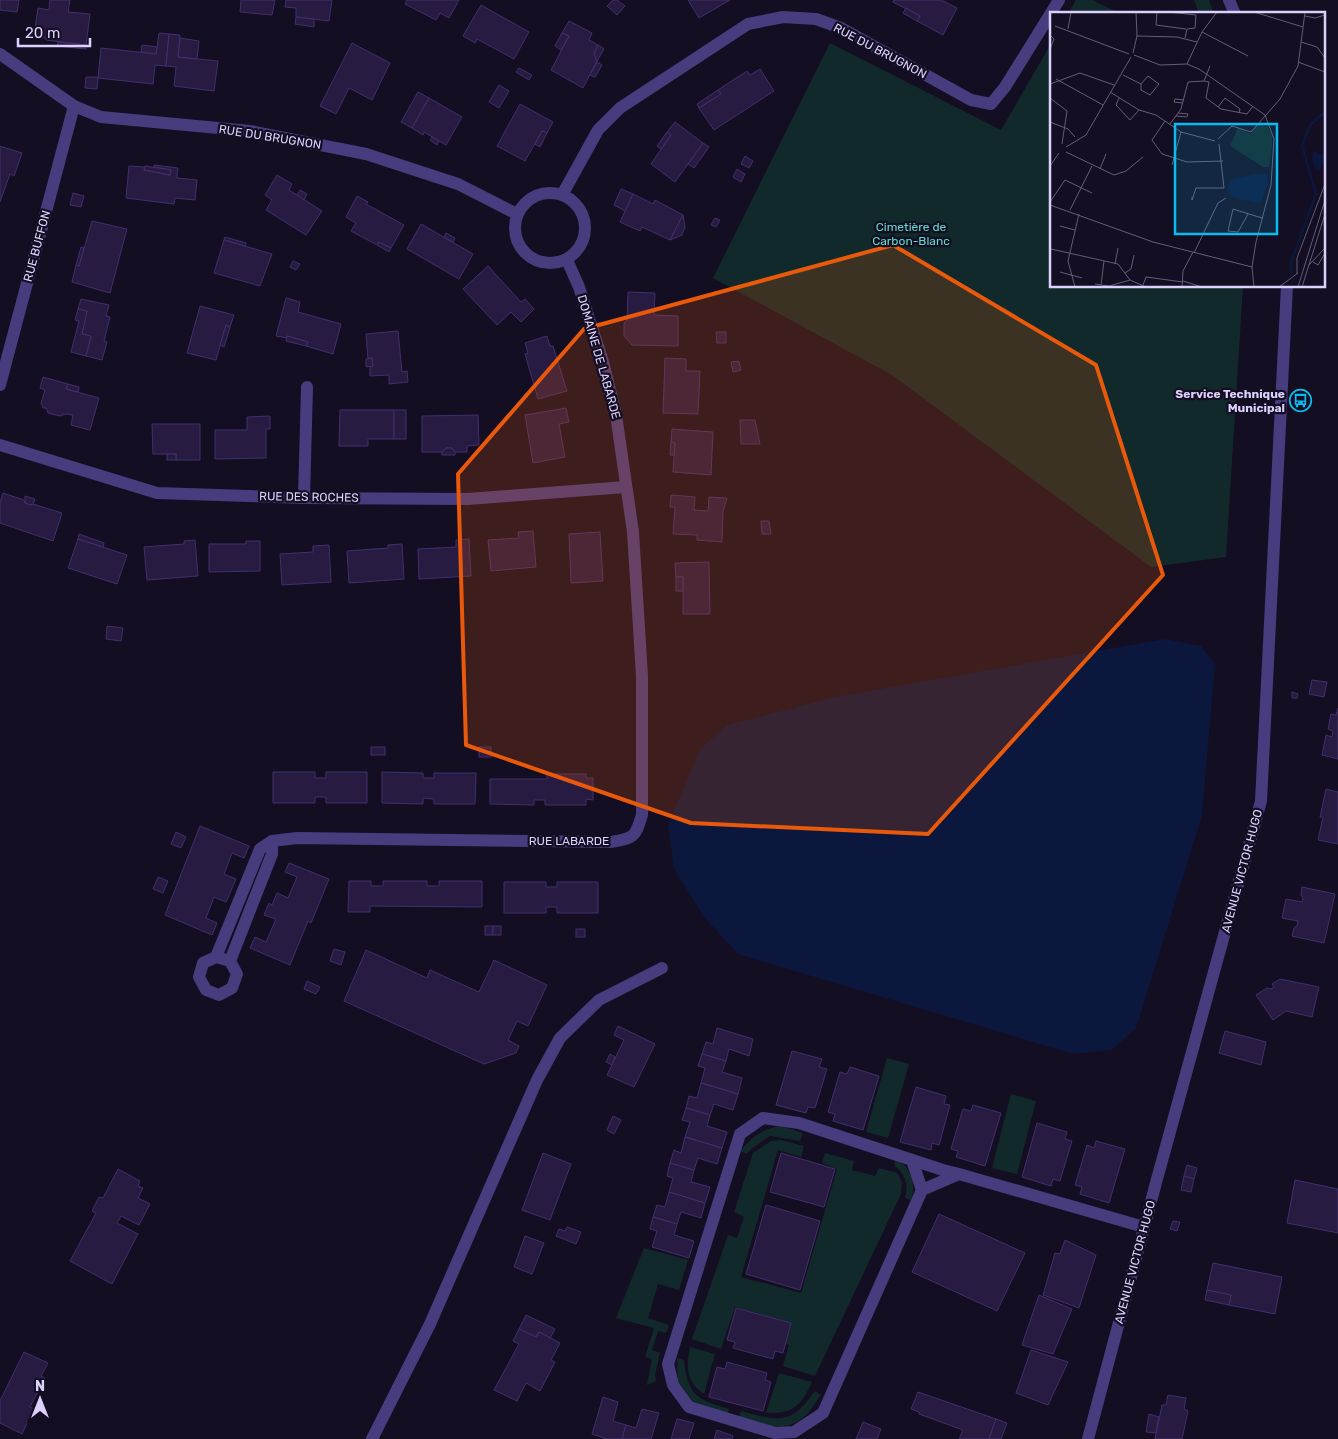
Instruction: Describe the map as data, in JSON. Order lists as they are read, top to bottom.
{
  "streets": {
    "street": [
      "RUE DU BRUGNON",
      "RUE BUFFON",
      "DOMAINE DE LABARDE",
      "RUE DES ROCHES",
      "RUE LABARDE",
      "AVENUE VICTOR HUGO"
    ]
  },
  "crossings": [
    ["RUE DU BRUGNON", "RUE BUFFON"],
    ["RUE DU BRUGNON", "DOMAINE DE LABARDE"],
    ["DOMAINE DE LABARDE", "RUE DES ROCHES"],
    ["DOMAINE DE LABARDE", "RUE LABARDE"],
    ["RUE DES ROCHES", "RUE LABARDE"]
  ],
  "parks": ["Cimetière de Carbon-Blanc"],
  "places": {
    "bus stop": ["Service Technique Municipal"]
  },
  "scale_bar": "20 m",
  "north": "top"
}
